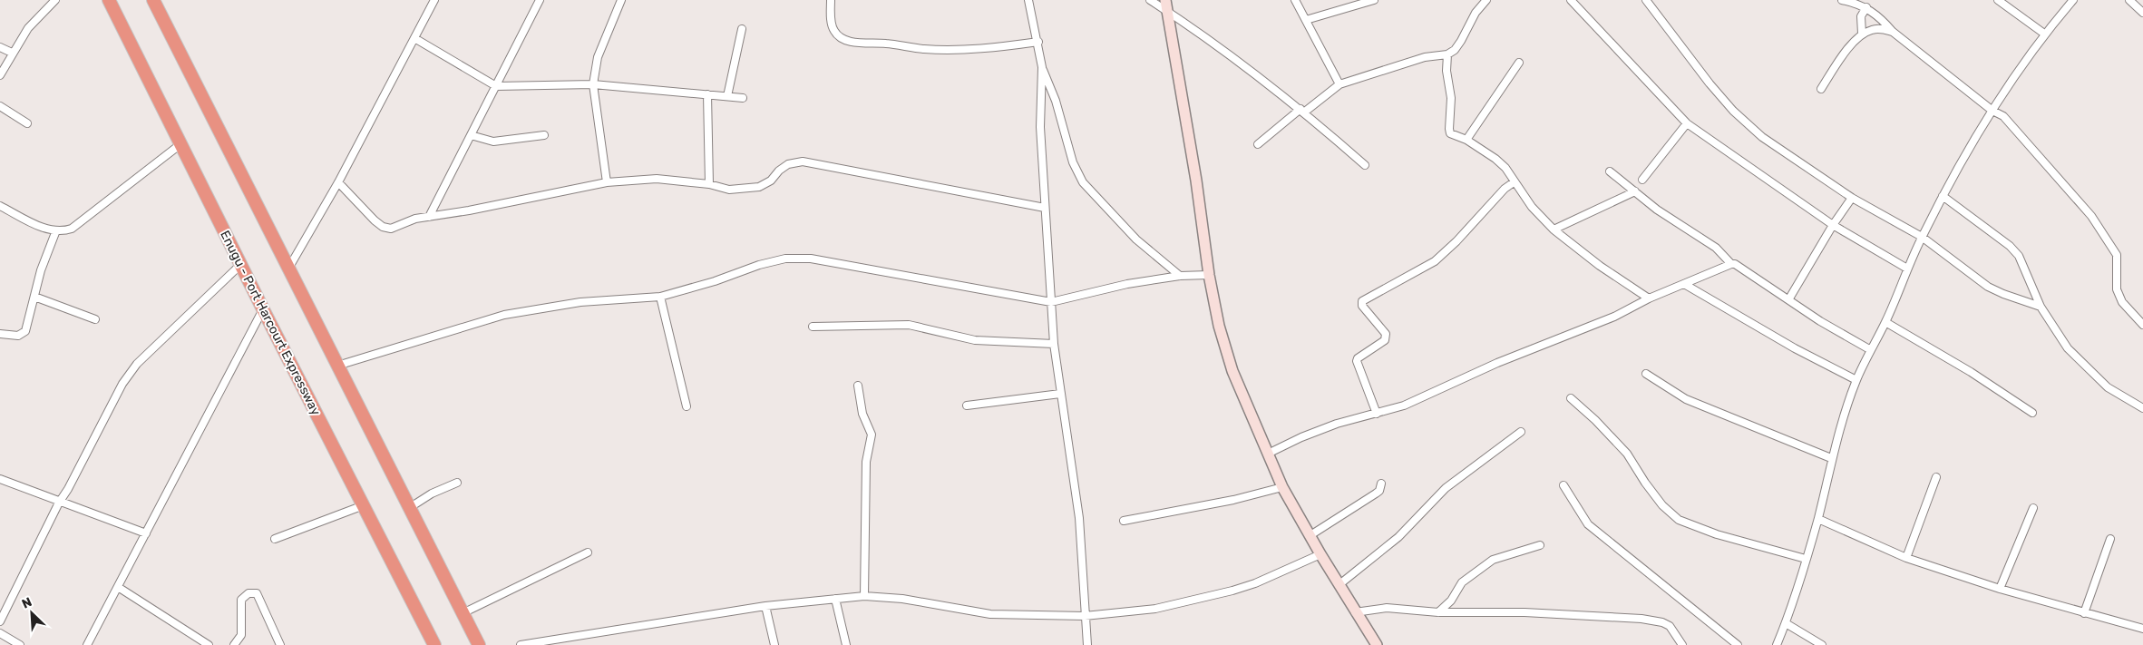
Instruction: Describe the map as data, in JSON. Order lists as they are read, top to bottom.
{
  "streets": {
    "highway": ["Enugu - Port Harcourt Expressway"]
  },
  "north": "top left"
}
